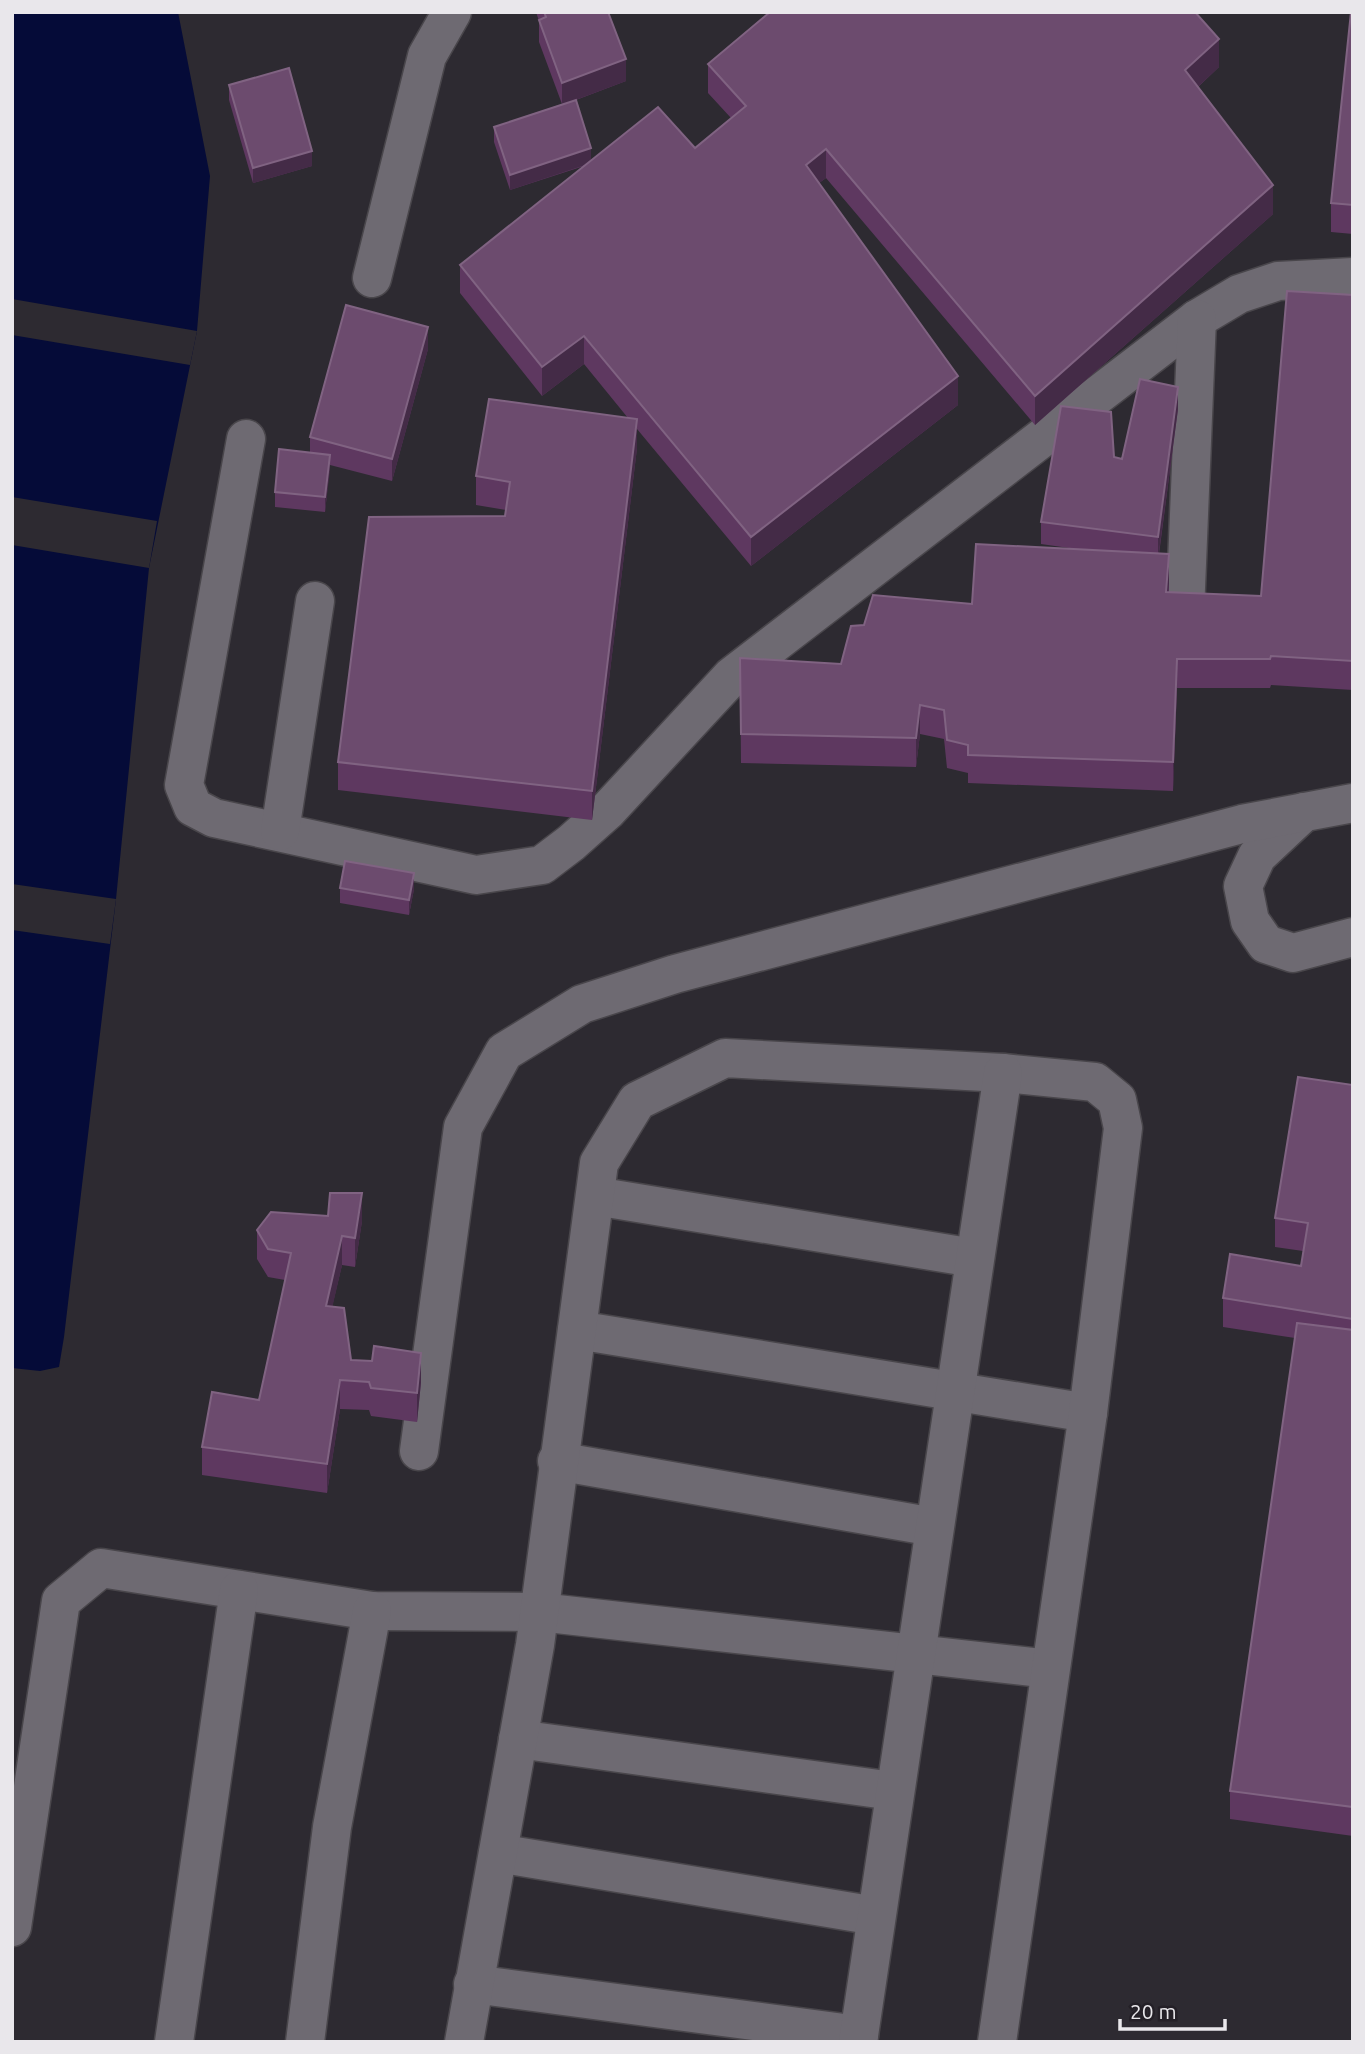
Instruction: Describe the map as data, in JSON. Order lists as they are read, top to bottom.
{
  "scale_bar": "20 m"
}
